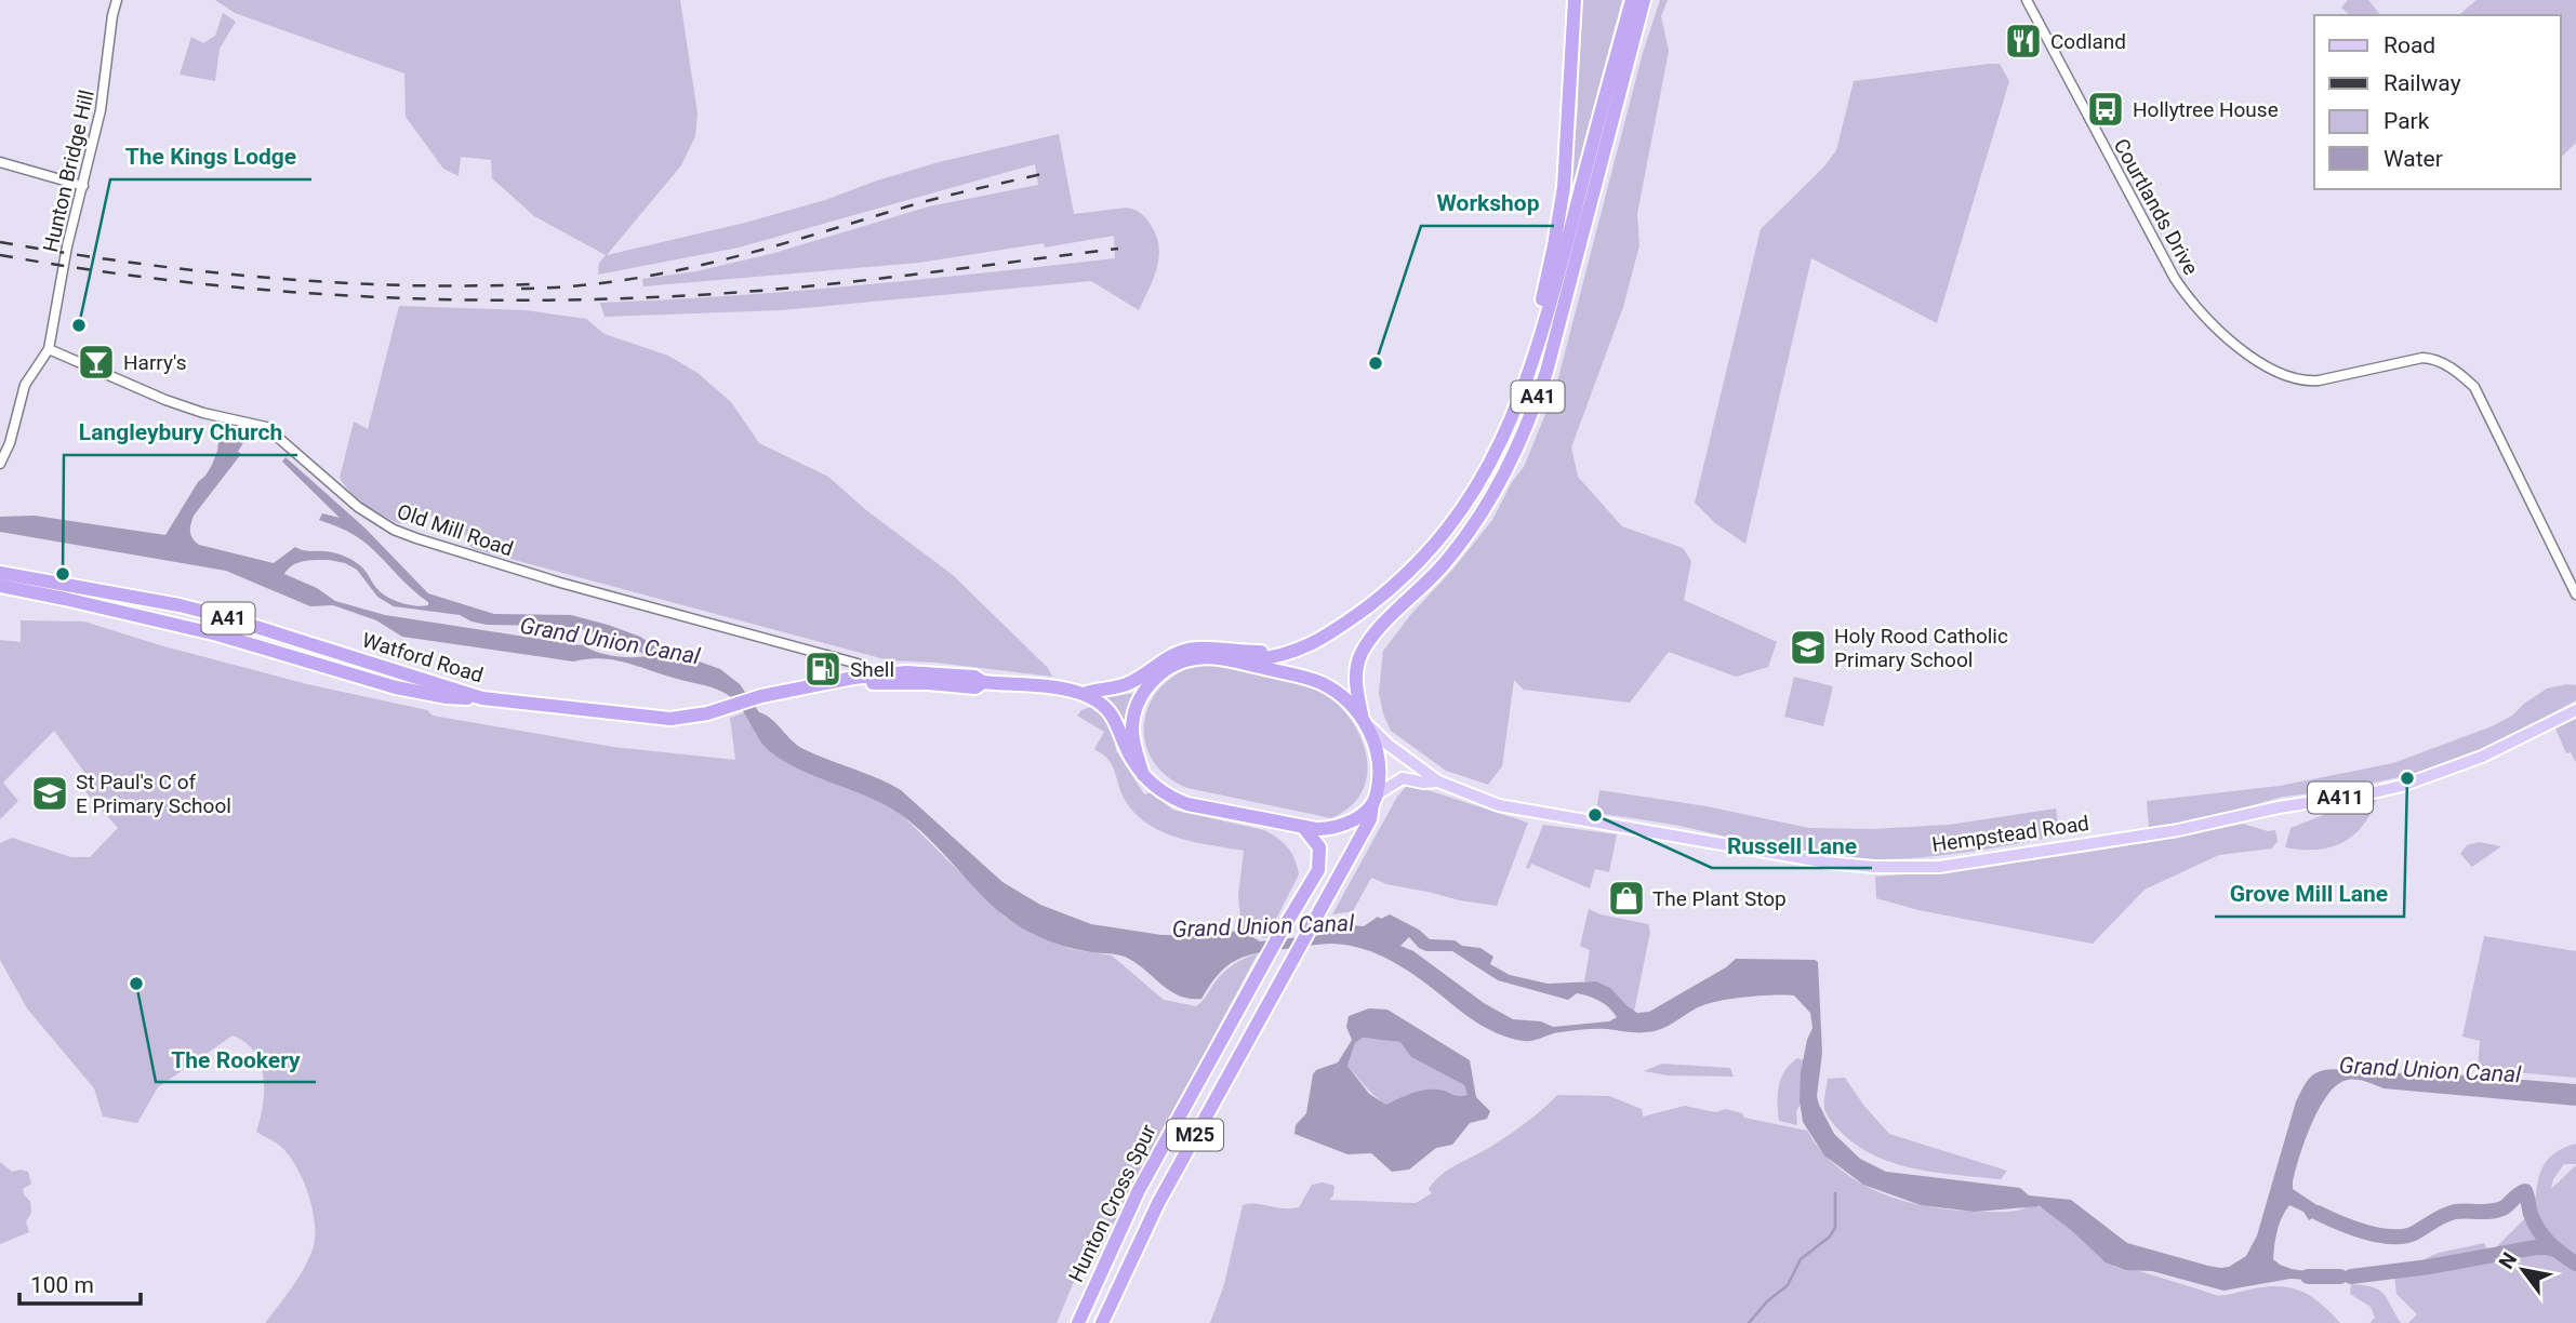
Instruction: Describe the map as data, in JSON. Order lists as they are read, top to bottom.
{
  "streets": {
    "highway": [
      "A41",
      "Watford Road",
      "M25",
      "Hunton Cross Spur"
    ],
    "main road": ["A411", "Hempstead Road"],
    "street": ["Hunton Bridge Hill", "Courtlands Drive", "Old Mill Road"]
  },
  "crossings": [
    ["Hunton Bridge Hill", "Old Mill Road"],
    ["A41", "Old Mill Road"],
    ["A41", "Watford Road"],
    ["A41", "Hempstead Road"],
    ["A41", "Hunton Cross Spur"],
    ["Old Mill Road", "Watford Road"],
    ["Hempstead Road", "Hunton Cross Spur"]
  ],
  "water": ["Grand Union Canal"],
  "places": {
    "restaurant": ["Codland"],
    "bus stop": ["Hollytree House"],
    "other": [
      "The Kings Lodge",
      "Workshop",
      "Langleybury Church",
      "Grove Mill Lane",
      "Russell Lane",
      "The Rookery"
    ],
    "bar": ["Harry's"],
    "school or university": ["Holy Rood Catholic Primary School", "St Paul's C of E Primary School"],
    "fuel station": ["Shell"],
    "shop": ["The Plant Stop"]
  },
  "legend": [
    "Road",
    "Railway",
    "Park",
    "Water"
  ],
  "scale_bar": "100 m",
  "north": "top left"
}
